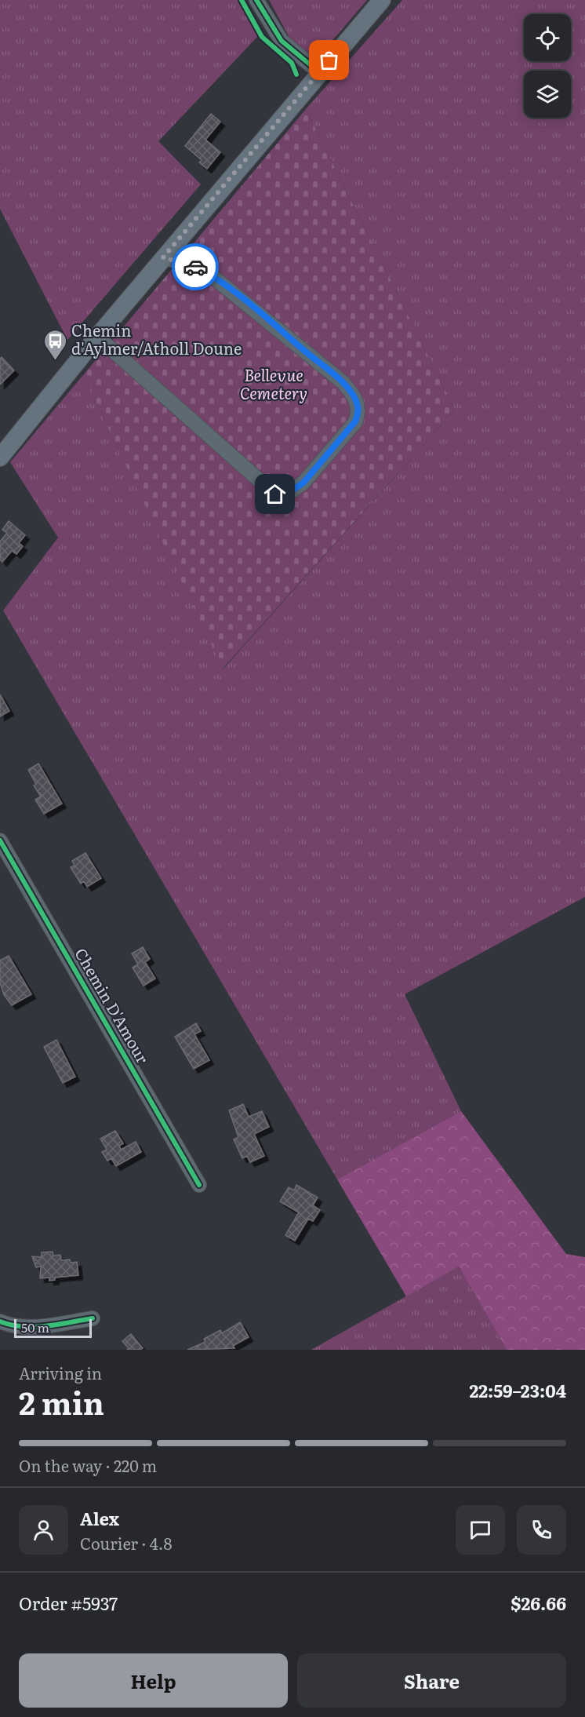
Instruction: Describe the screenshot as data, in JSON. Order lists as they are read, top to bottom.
{
  "streets": {
    "street": ["Chemin D'Amour"]
  },
  "parks": ["Bellevue Cemetery"],
  "places": {
    "bus stop": ["Chemin d'Aylmer/Atholl Doune"]
  },
  "scale_bar": "50 m",
  "page": {
    "scale": "50 m",
    "heading": ["2 min", "Arriving in", "22:59–23:04"],
    "panel": [
      "Alex",
      "Courier · 4.8",
      "Order #5937",
      "$26.66"
    ],
    "bar": "On the way · 220 m",
    "buttons": ["Help", "Share"]
  }
}
